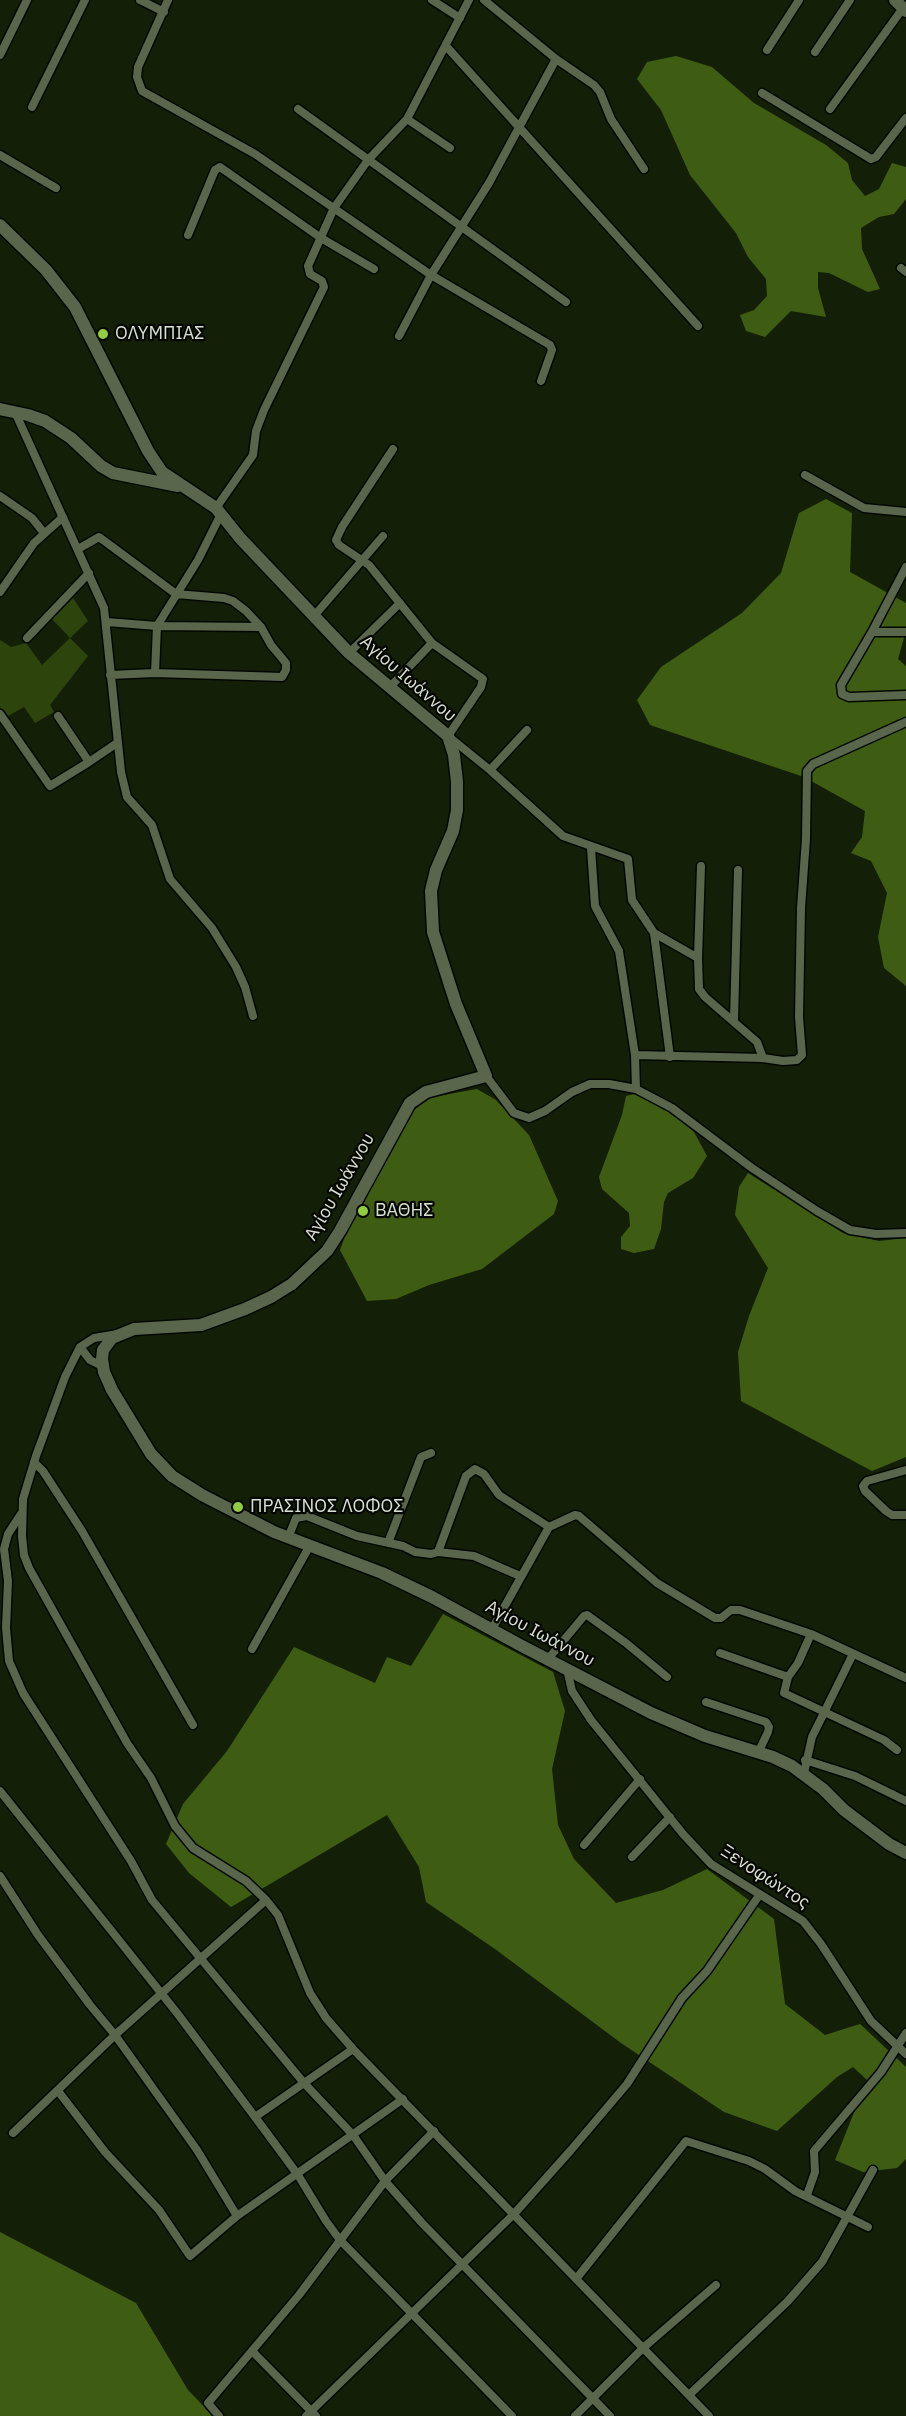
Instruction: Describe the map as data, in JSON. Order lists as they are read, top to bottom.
{
  "streets": {
    "street": ["Αγίου Ιωάννου", "Ξενοφώντος"]
  },
  "crossings": [
    ["Αγίου Ιωάννου", "Ξενοφώντος"]
  ],
  "places": ["ΟΛΥΜΠΙΑΣ", "ΒΑΘΗΣ", "ΠΡΑΣΙΝΟΣ ΛΟΦΟΣ"]
}
